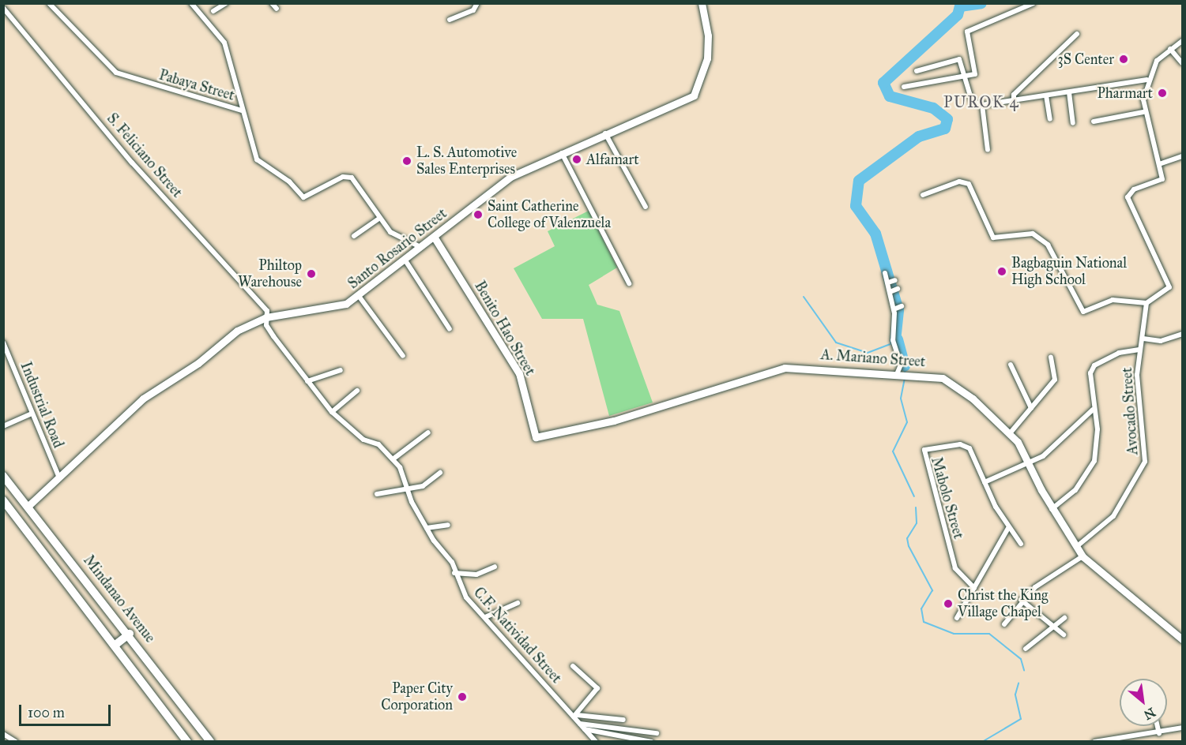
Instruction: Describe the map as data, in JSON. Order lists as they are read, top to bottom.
{
  "streets": {
    "main road": ["Mindanao Avenue"],
    "street": [
      "Pabaya Street",
      "S. Feliciano Street",
      "Santo Rosario Street",
      "Benito Hao Street",
      "A. Mariano Street",
      "Industrial Road",
      "Avocado Street",
      "Mabolo Street",
      "C.F. Natividad Street"
    ]
  },
  "crossings": [
    ["Pabaya Street", "Santo Rosario Street"],
    ["S. Feliciano Street", "Santo Rosario Street"],
    ["S. Feliciano Street", "C.F. Natividad Street"],
    ["Santo Rosario Street", "Benito Hao Street"],
    ["Santo Rosario Street", "Industrial Road"],
    ["Santo Rosario Street", "Mindanao Avenue"],
    ["Santo Rosario Street", "C.F. Natividad Street"],
    ["Benito Hao Street", "A. Mariano Street"],
    ["A. Mariano Street", "Avocado Street"]
  ],
  "districts": ["PUROK 4"],
  "places": [
    "3S Center",
    "Pharmart",
    "Alfamart",
    "L. S. Automotive Sales Enterprises",
    "Saint Catherine College of Valenzuela",
    "Bagbaguin National High School",
    "Philtop Warehouse",
    "Christ the King Village Chapel",
    "Paper City Corporation"
  ],
  "scale_bar": "100 m",
  "north": "bottom right"
}
